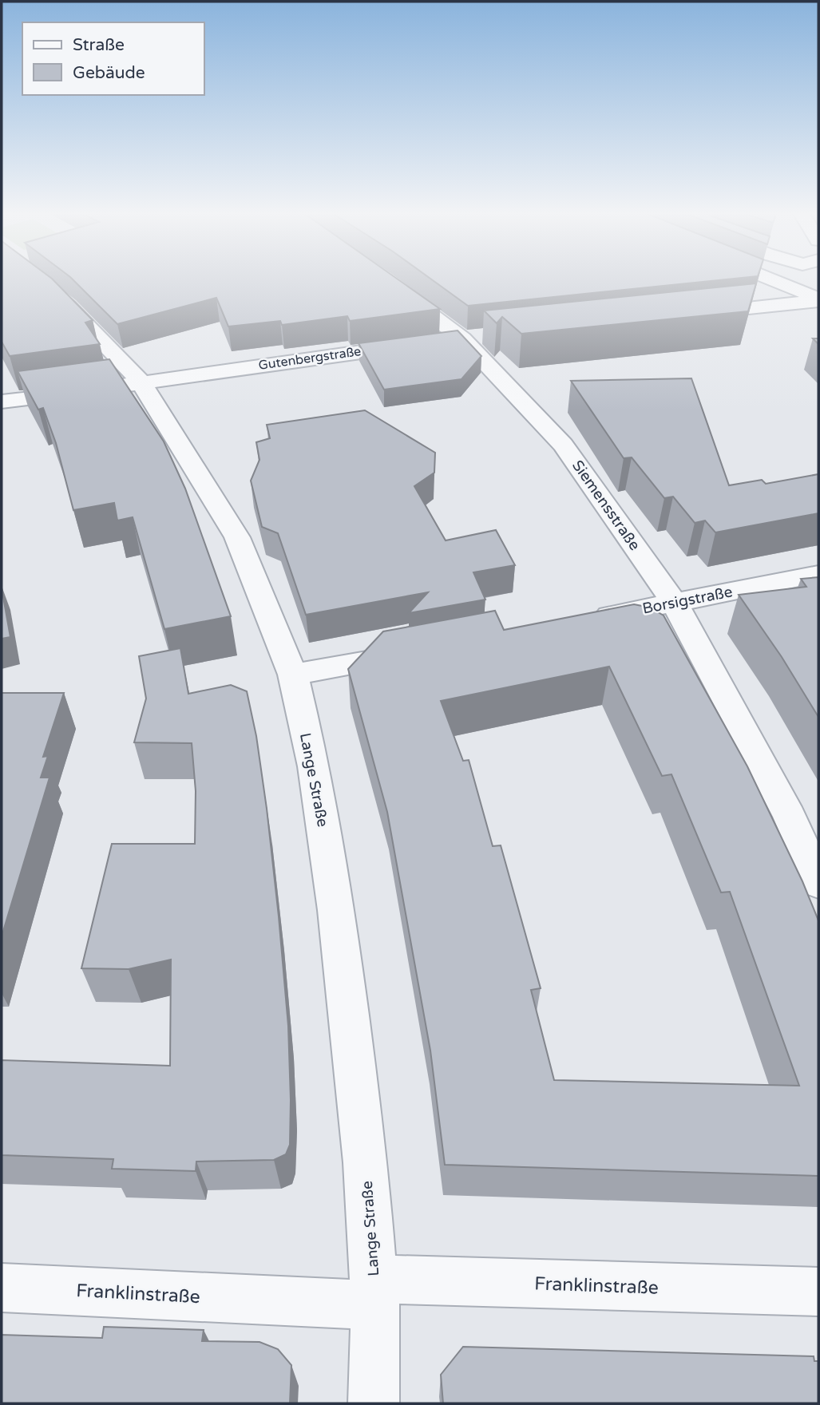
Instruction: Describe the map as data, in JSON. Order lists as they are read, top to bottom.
{
  "streets": {
    "street": [
      "Gutenbergstraße",
      "Siemensstraße",
      "Borsigstraße",
      "Lange Straße",
      "Franklinstraße"
    ]
  },
  "crossings": [
    ["Gutenbergstraße", "Lange Straße"],
    ["Siemensstraße", "Borsigstraße"],
    ["Lange Straße", "Franklinstraße"]
  ],
  "legend": ["Straße", "Gebäude"]
}
